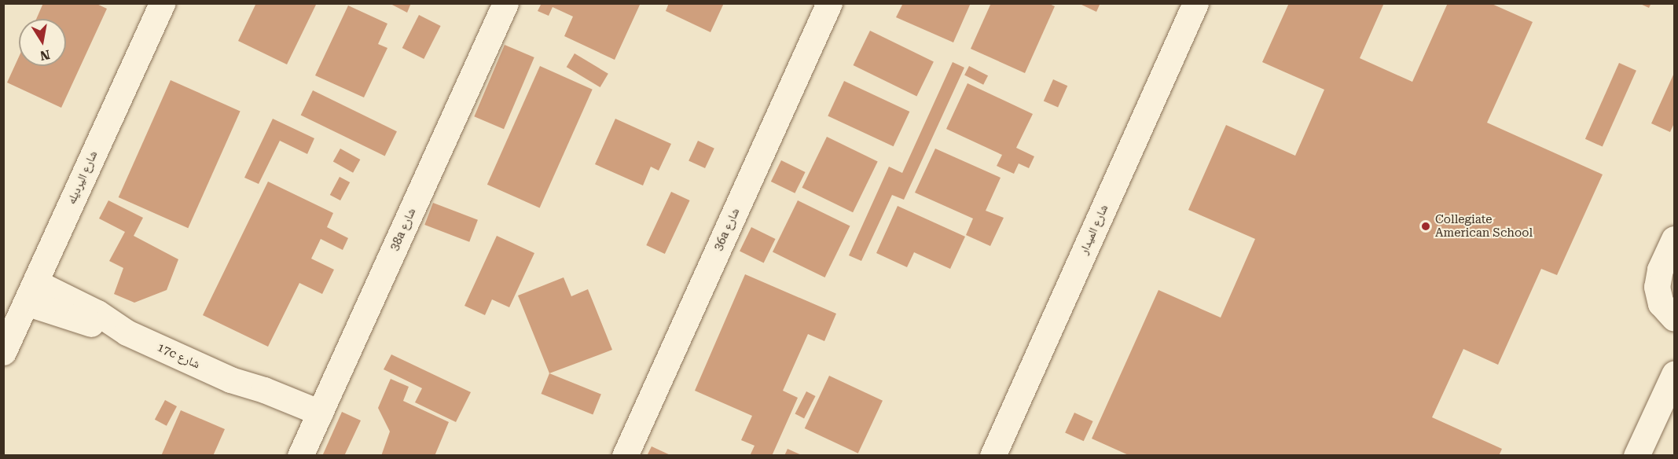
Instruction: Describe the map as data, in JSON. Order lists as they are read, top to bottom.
{
  "streets": {
    "street": [
      "شارع اليرديله",
      "38a شارع",
      "36a شارع",
      "شارع الميدار",
      "17c شارع"
    ]
  },
  "crossings": [
    ["شارع اليرديله", "17c شارع"],
    ["38a شارع", "17c شارع"]
  ],
  "places": ["Collegiate American School"],
  "north": "bottom"
}
